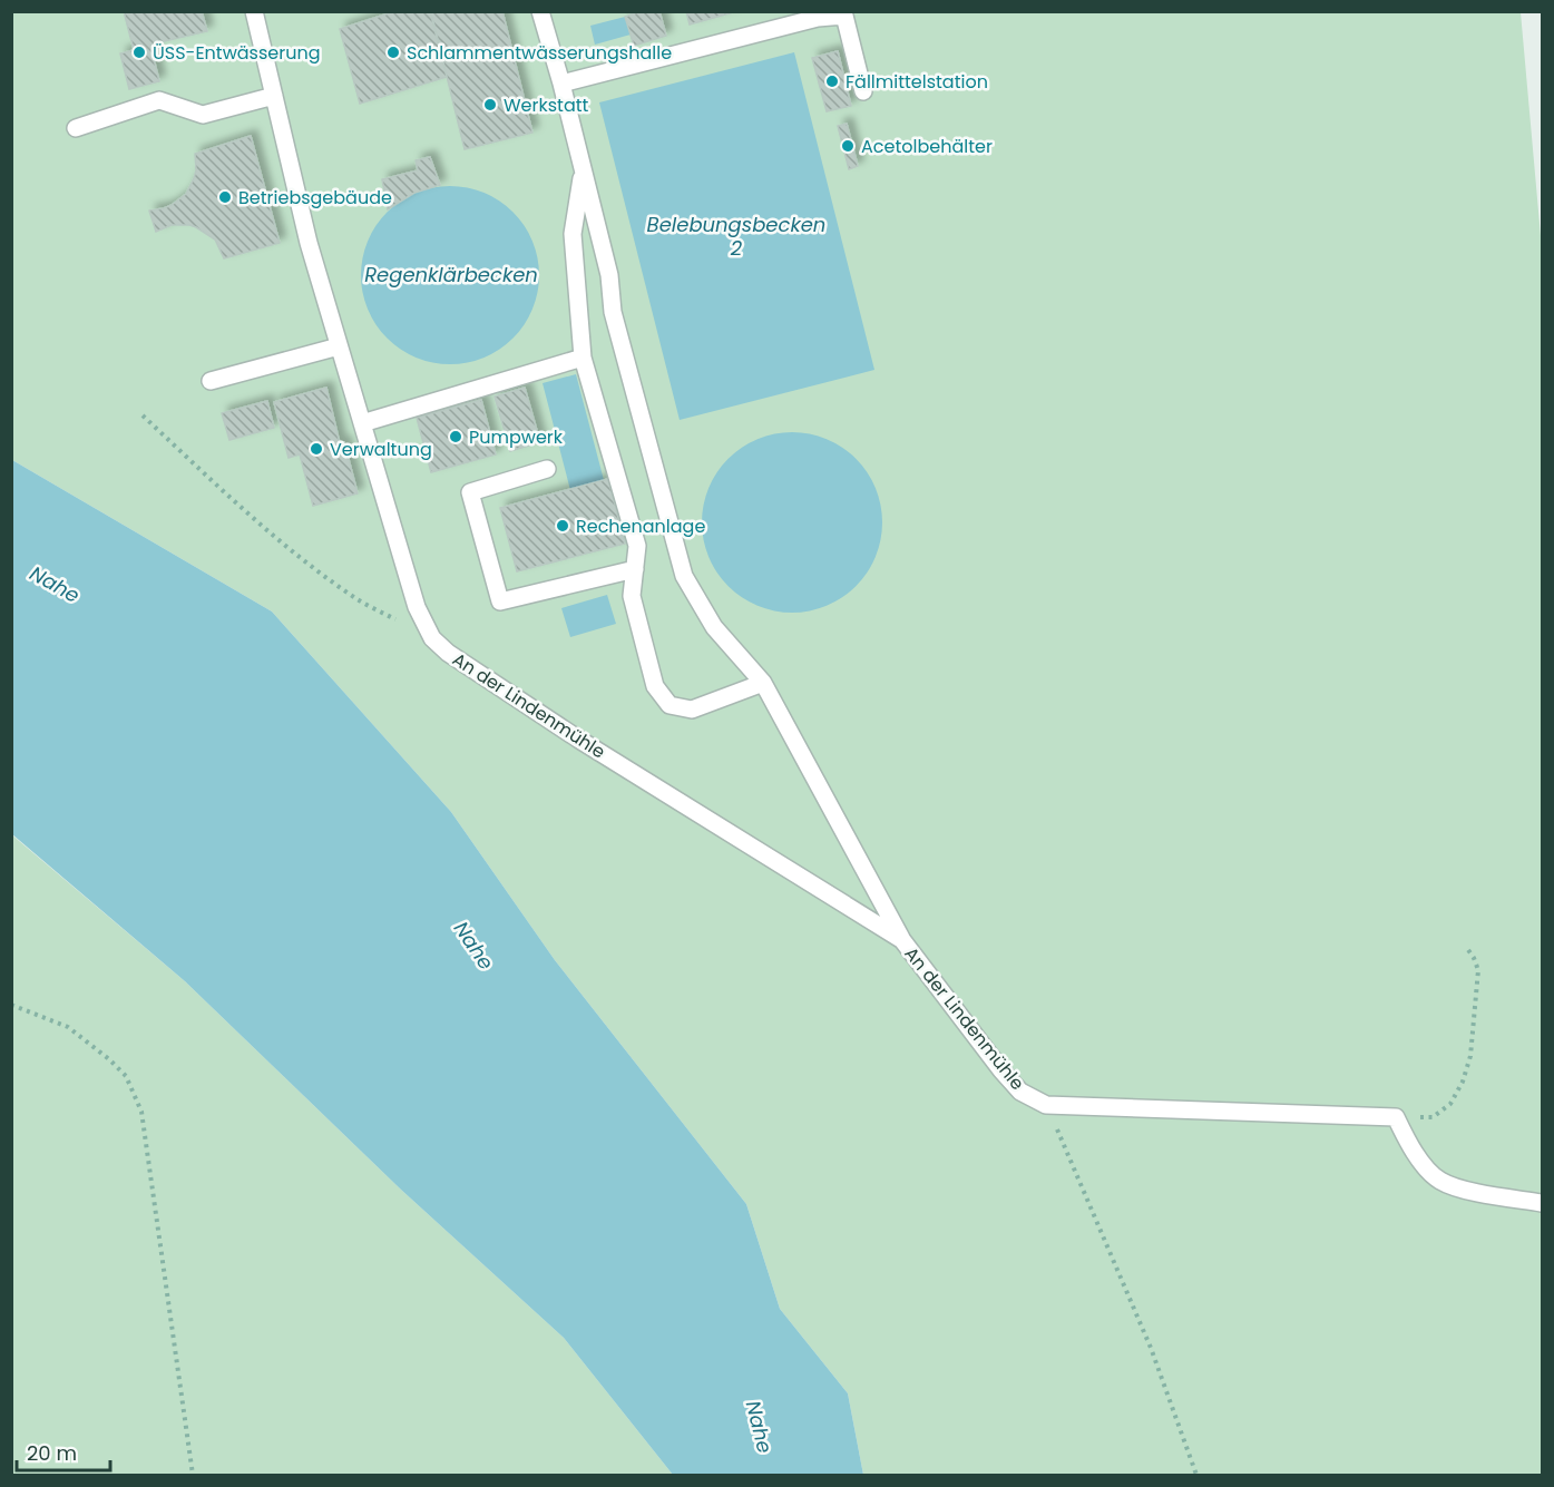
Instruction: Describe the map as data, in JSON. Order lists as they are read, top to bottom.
{
  "streets": {
    "lane": ["An der Lindenmühle"]
  },
  "water": ["Belebungsbecken 2", "Regenklärbecken", "Nahe"],
  "places": [
    "ÜSS-Entwässerung",
    "Schlammentwässerungshalle",
    "Fällmittelstation",
    "Werkstatt",
    "Acetolbehälter",
    "Betriebsgebäude",
    "Pumpwerk",
    "Verwaltung",
    "Rechenanlage"
  ],
  "scale_bar": "20 m"
}
